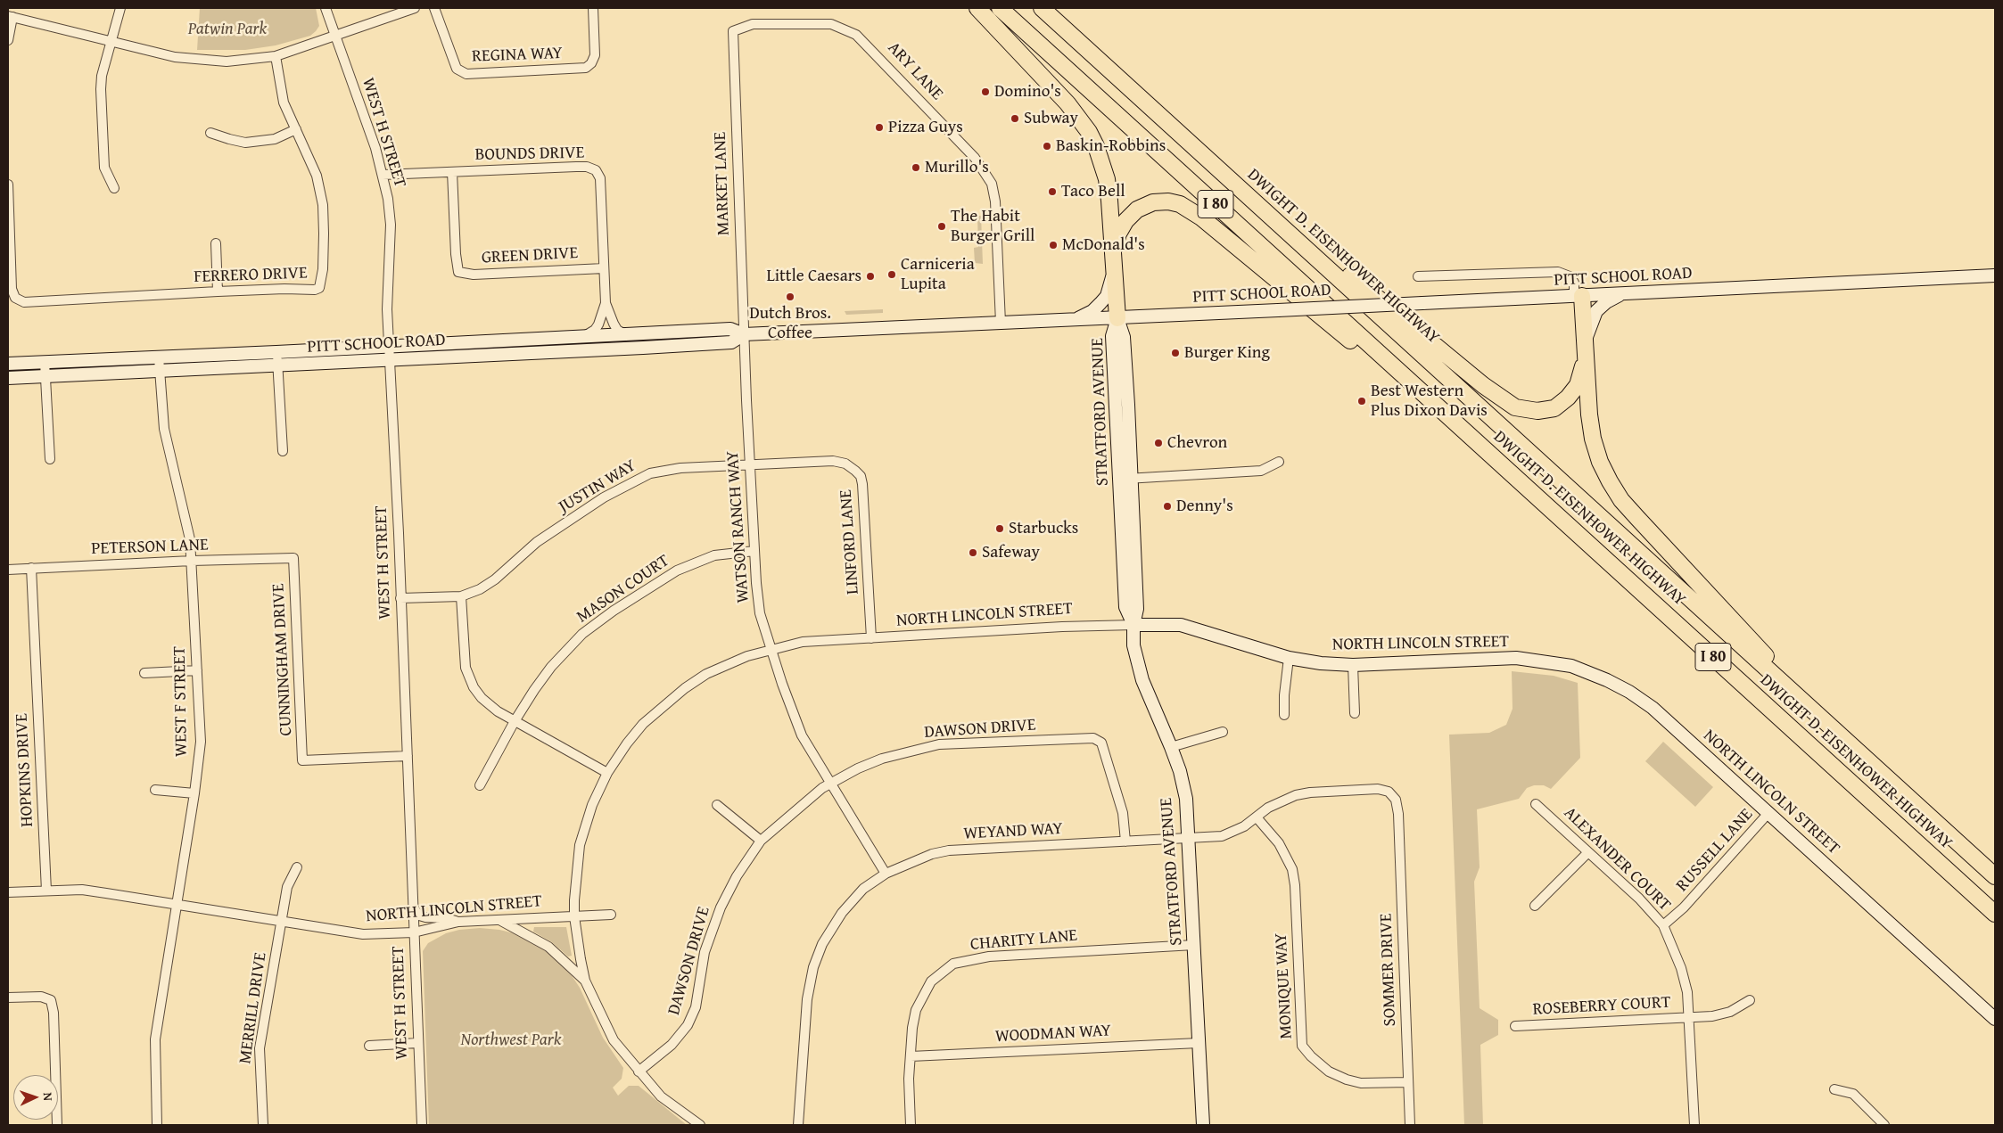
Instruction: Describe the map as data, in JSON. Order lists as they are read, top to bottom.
{
  "streets": {
    "highway": ["I 80", "DWIGHT D. EISENHOWER HIGHWAY"],
    "main road": ["PITT SCHOOL ROAD", "STRATFORD AVENUE", "NORTH LINCOLN STREET"],
    "street": [
      "REGINA WAY",
      "ARY LANE",
      "WEST H STREET",
      "BOUNDS DRIVE",
      "MARKET LANE",
      "GREEN DRIVE",
      "FERRERO DRIVE",
      "JUSTIN WAY",
      "WATSON RANCH WAY",
      "LINFORD LANE",
      "PETERSON LANE",
      "MASON COURT",
      "CUNNINGHAM DRIVE",
      "WEST F STREET",
      "DAWSON DRIVE",
      "HOPKINS DRIVE",
      "WEYAND WAY",
      "RUSSELL LANE",
      "ALEXANDER COURT",
      "CHARITY LANE",
      "SOMMER DRIVE",
      "MONIQUE WAY",
      "ROSEBERRY COURT",
      "MERRILL DRIVE",
      "WOODMAN WAY"
    ]
  },
  "crossings": [
    ["ARY LANE", "MARKET LANE"],
    ["ARY LANE", "PITT SCHOOL ROAD"],
    ["WEST H STREET", "BOUNDS DRIVE"],
    ["WEST H STREET", "PITT SCHOOL ROAD"],
    ["WEST H STREET", "JUSTIN WAY"],
    ["WEST H STREET", "NORTH LINCOLN STREET"],
    ["WEST H STREET", "CUNNINGHAM DRIVE"],
    ["BOUNDS DRIVE", "GREEN DRIVE"],
    ["BOUNDS DRIVE", "PITT SCHOOL ROAD"],
    ["MARKET LANE", "PITT SCHOOL ROAD"],
    ["MARKET LANE", "WATSON RANCH WAY"],
    ["PITT SCHOOL ROAD", "STRATFORD AVENUE"],
    ["PITT SCHOOL ROAD", "WATSON RANCH WAY"],
    ["PITT SCHOOL ROAD", "WEST F STREET"],
    ["STRATFORD AVENUE", "NORTH LINCOLN STREET"],
    ["STRATFORD AVENUE", "WEYAND WAY"],
    ["STRATFORD AVENUE", "CHARITY LANE"],
    ["STRATFORD AVENUE", "WOODMAN WAY"],
    ["JUSTIN WAY", "WATSON RANCH WAY"],
    ["JUSTIN WAY", "LINFORD LANE"],
    ["WATSON RANCH WAY", "MASON COURT"],
    ["WATSON RANCH WAY", "NORTH LINCOLN STREET"],
    ["WATSON RANCH WAY", "DAWSON DRIVE"],
    ["WATSON RANCH WAY", "WEYAND WAY"],
    ["LINFORD LANE", "NORTH LINCOLN STREET"],
    ["PETERSON LANE", "CUNNINGHAM DRIVE"],
    ["PETERSON LANE", "WEST F STREET"],
    ["PETERSON LANE", "HOPKINS DRIVE"],
    ["NORTH LINCOLN STREET", "WEST F STREET"],
    ["NORTH LINCOLN STREET", "HOPKINS DRIVE"],
    ["NORTH LINCOLN STREET", "RUSSELL LANE"],
    ["NORTH LINCOLN STREET", "MERRILL DRIVE"],
    ["DAWSON DRIVE", "WEYAND WAY"],
    ["WEYAND WAY", "SOMMER DRIVE"],
    ["WEYAND WAY", "MONIQUE WAY"],
    ["RUSSELL LANE", "ALEXANDER COURT"],
    ["ALEXANDER COURT", "ROSEBERRY COURT"],
    ["CHARITY LANE", "WOODMAN WAY"],
    ["SOMMER DRIVE", "MONIQUE WAY"]
  ],
  "parks": ["Patwin Park", "Northwest Park"],
  "places": [
    "Domino's",
    "Subway",
    "Pizza Guys",
    "Baskin-Robbins",
    "Murillo's",
    "Taco Bell",
    "The Habit Burger Grill",
    "McDonald's",
    "Carniceria Lupita",
    "Little Caesars",
    "Dutch Bros. Coffee",
    "Burger King",
    "Best Western Plus Dixon Davis",
    "Chevron",
    "Denny's",
    "Starbucks",
    "Safeway"
  ],
  "north": "right"
}
